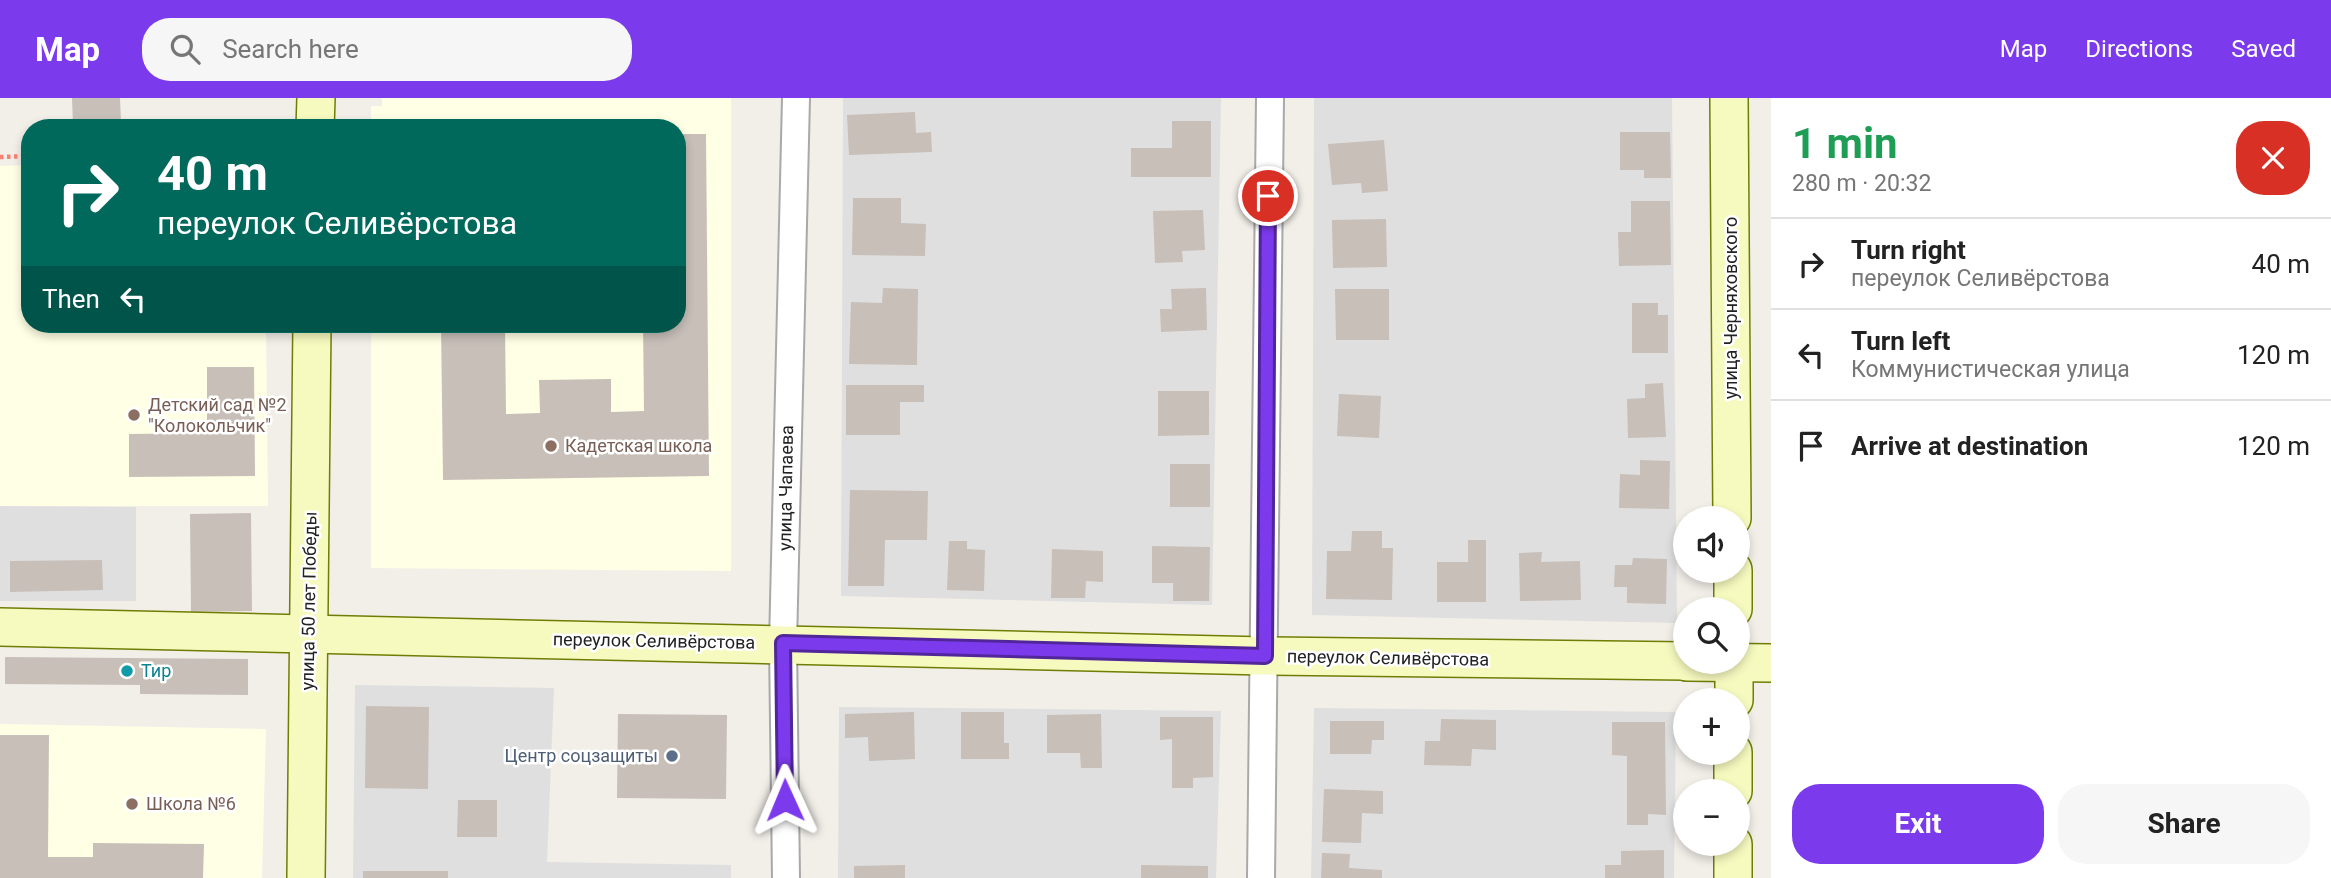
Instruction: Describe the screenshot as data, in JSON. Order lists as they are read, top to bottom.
{
  "streets": {
    "street": [
      "улица Черняховского",
      "улица Чапаева",
      "улица 50 лет Победы",
      "переулок Селивёрстова"
    ]
  },
  "crossings": [
    ["улица Чапаева", "переулок Селивёрстова"],
    ["улица 50 лет Победы", "переулок Селивёрстова"]
  ],
  "places": [
    "Детский сад №2 \"Колокольчик\"",
    "Кадетская школа",
    "Тир",
    "Центр соцзащиты",
    "Школа №6"
  ],
  "page": {
    "header": "Map",
    "search": "Search here",
    "nav": ["Map", "Directions", "Saved"],
    "heading": ["1 min", "280 m · 20:32"],
    "turn": ["40 m", "переулок Селивёрстова"],
    "list": [
      {
        "name": "Turn right",
        "note": "переулок Селивёрстова",
        "value": "40 m"
      },
      {
        "name": "Turn left",
        "note": "Коммунистическая улица",
        "value": "120 m"
      },
      {
        "name": "Arrive at destination",
        "value": "120 m"
      }
    ],
    "then": "Then",
    "map_buttons": ["+", "−"],
    "buttons": ["Exit", "Share"]
  }
}
